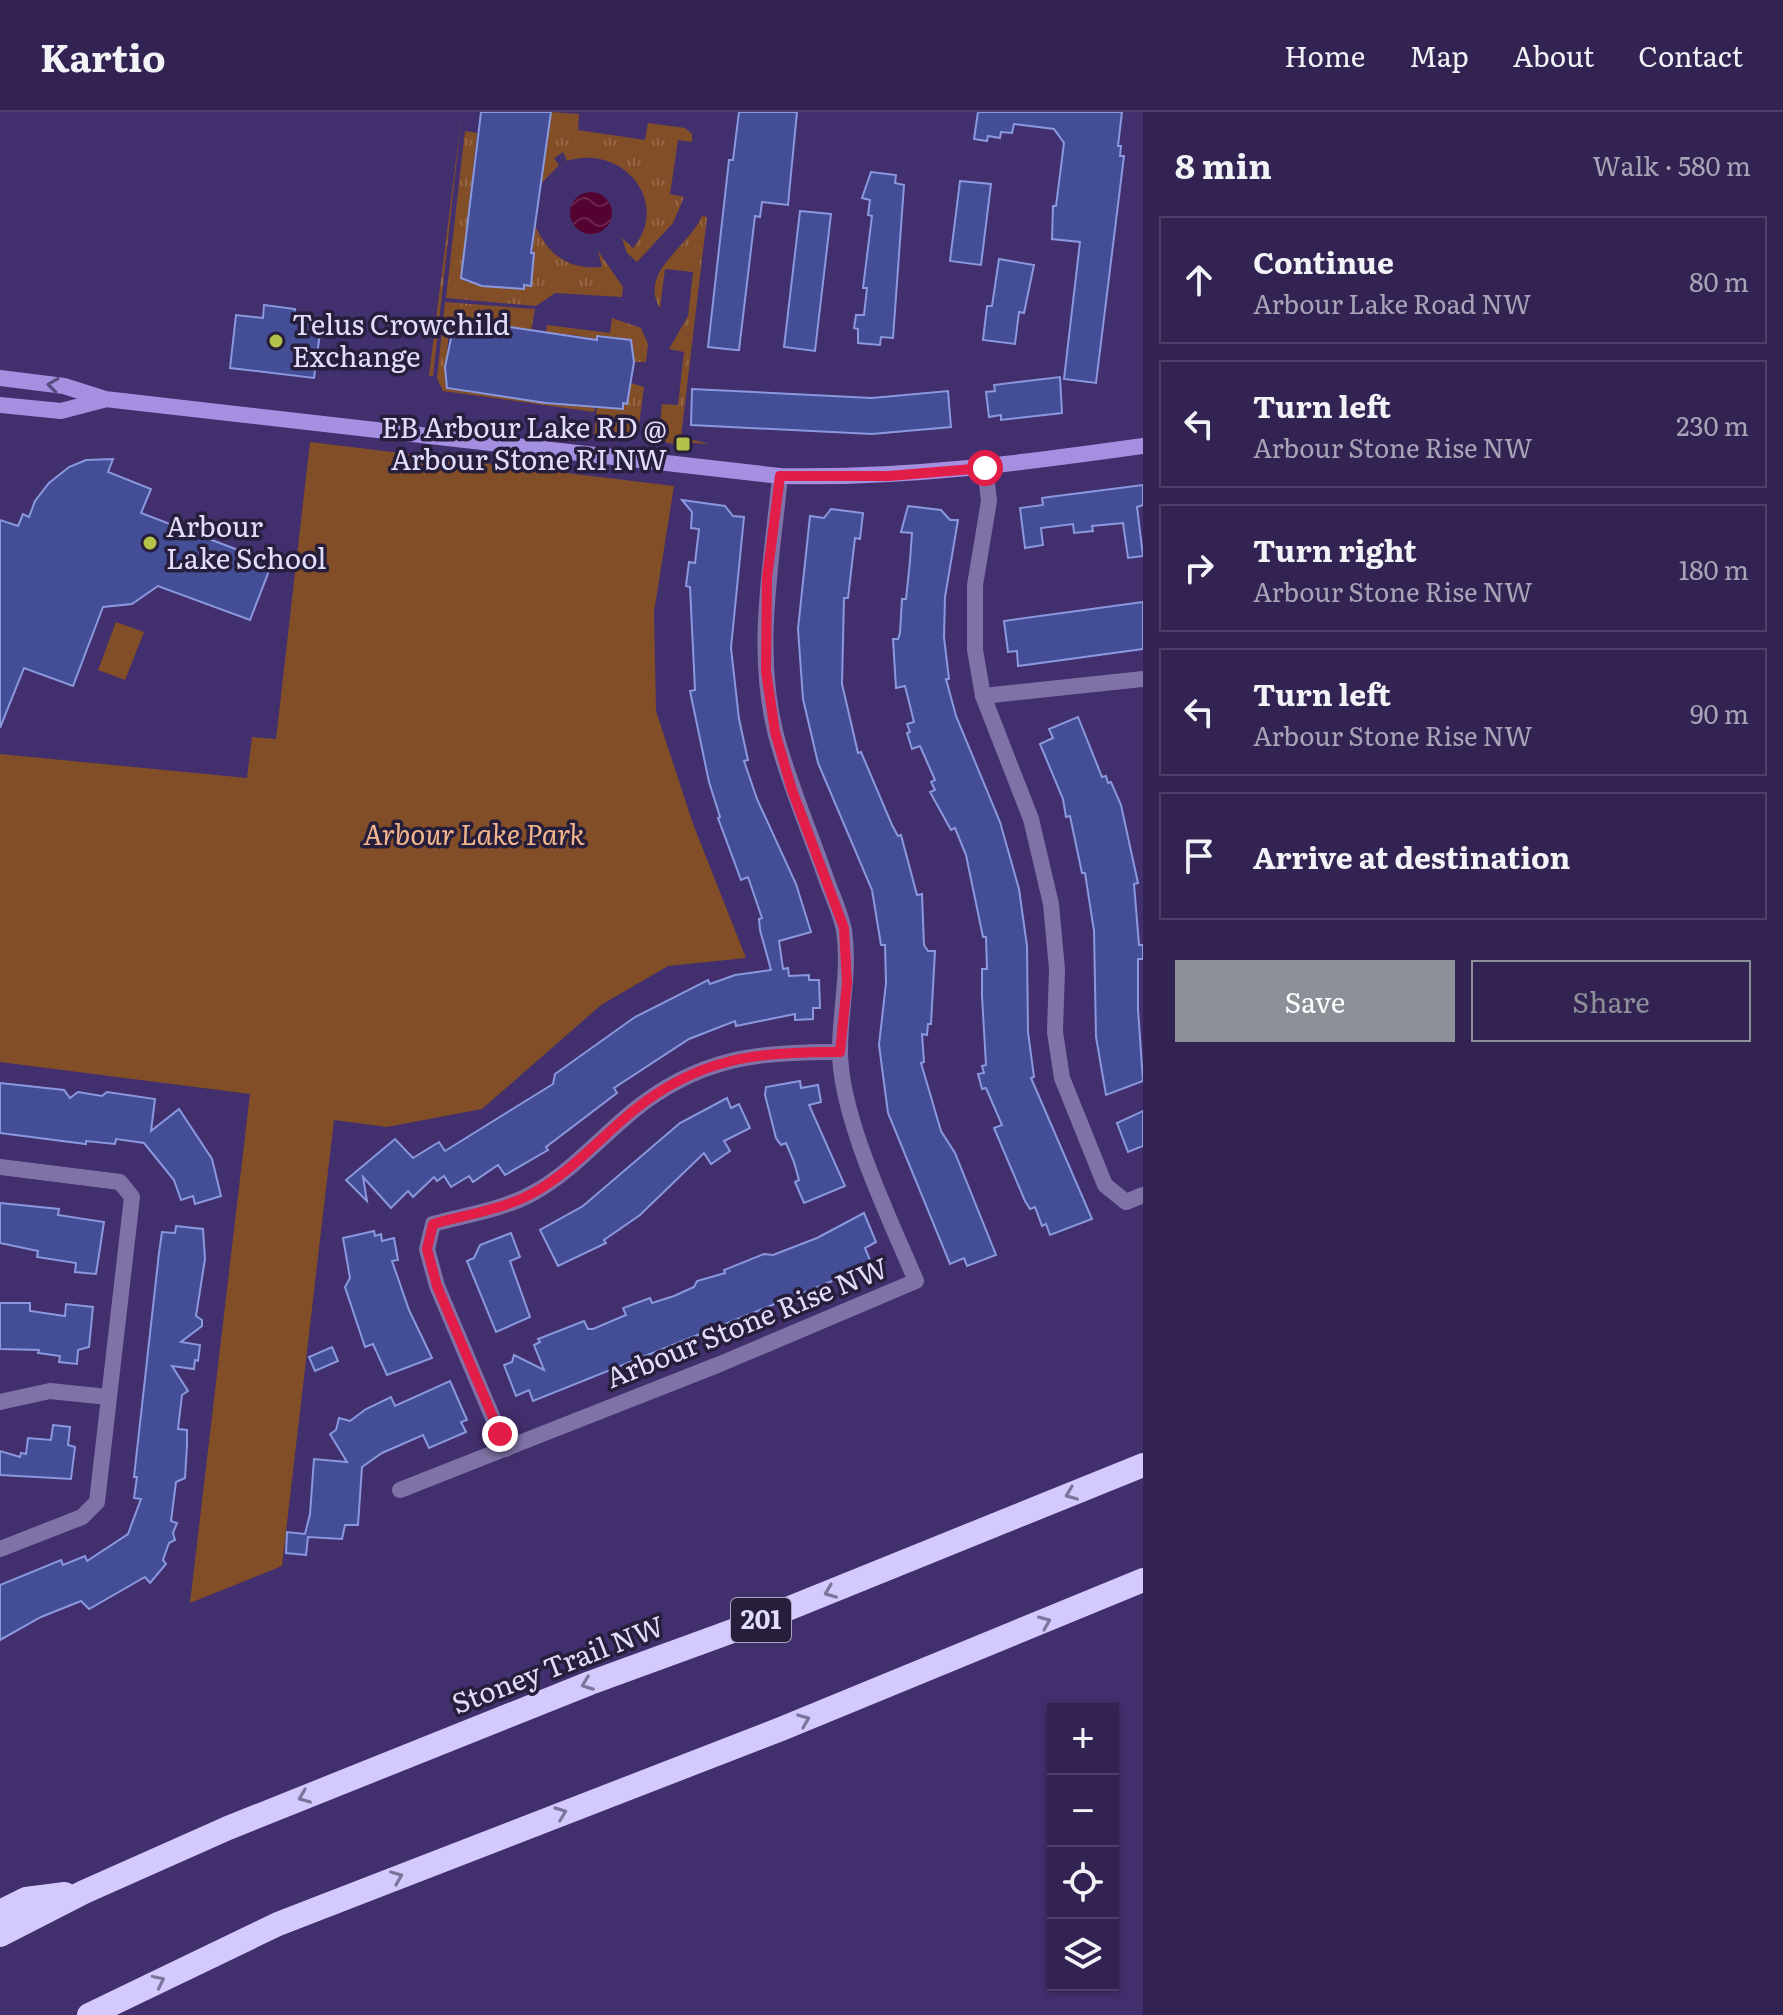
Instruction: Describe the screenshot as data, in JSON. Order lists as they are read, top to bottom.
{
  "streets": {
    "highway": ["201", "Stoney Trail NW"],
    "street": ["Arbour Stone Rise NW"]
  },
  "parks": ["Arbour Lake Park"],
  "places": {
    "other": ["Telus Crowchild Exchange", "Arbour Lake School"],
    "transit": ["EB Arbour Lake RD @ Arbour Stone RI NW"]
  },
  "page": {
    "header": "Kartio",
    "nav": [
      "Home",
      "Map",
      "About",
      "Contact"
    ],
    "heading": ["8 min", "Walk · 580 m"],
    "list": [
      ["Continue", "Arbour Lake Road NW", "80 m"],
      ["Turn left", "Arbour Stone Rise NW", "230 m"],
      ["Turn right", "Arbour Stone Rise NW", "180 m"],
      ["Turn left", "Arbour Stone Rise NW", "90 m"],
      "Arrive at destination"
    ],
    "buttons": ["Save", "Share"],
    "map_buttons": ["+", "−"]
  }
}
